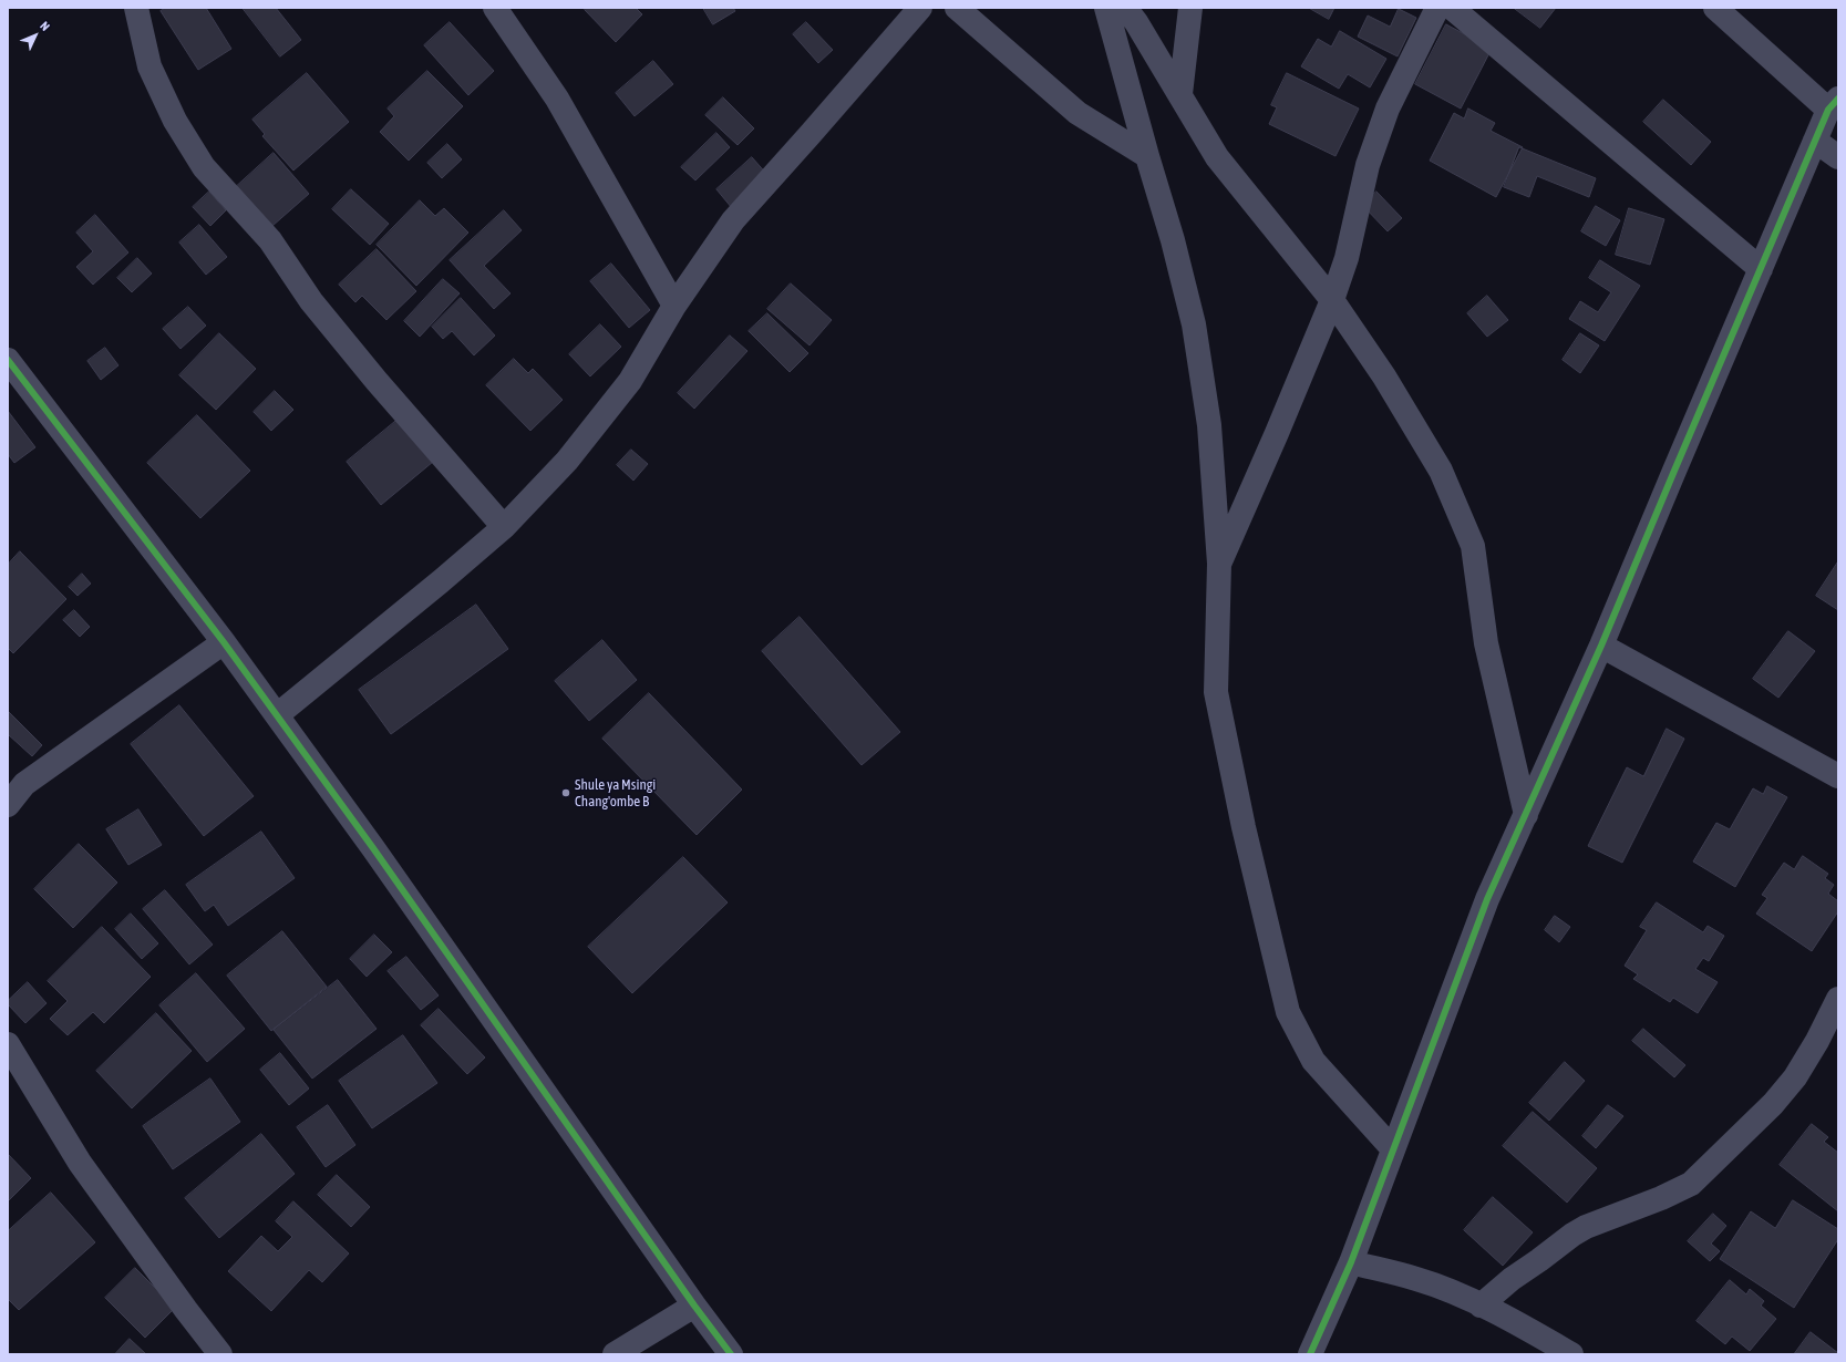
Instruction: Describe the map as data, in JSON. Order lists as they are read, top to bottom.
{
  "places": ["Shule ya Msingi Chang'ombe B"],
  "north": "top right"
}
